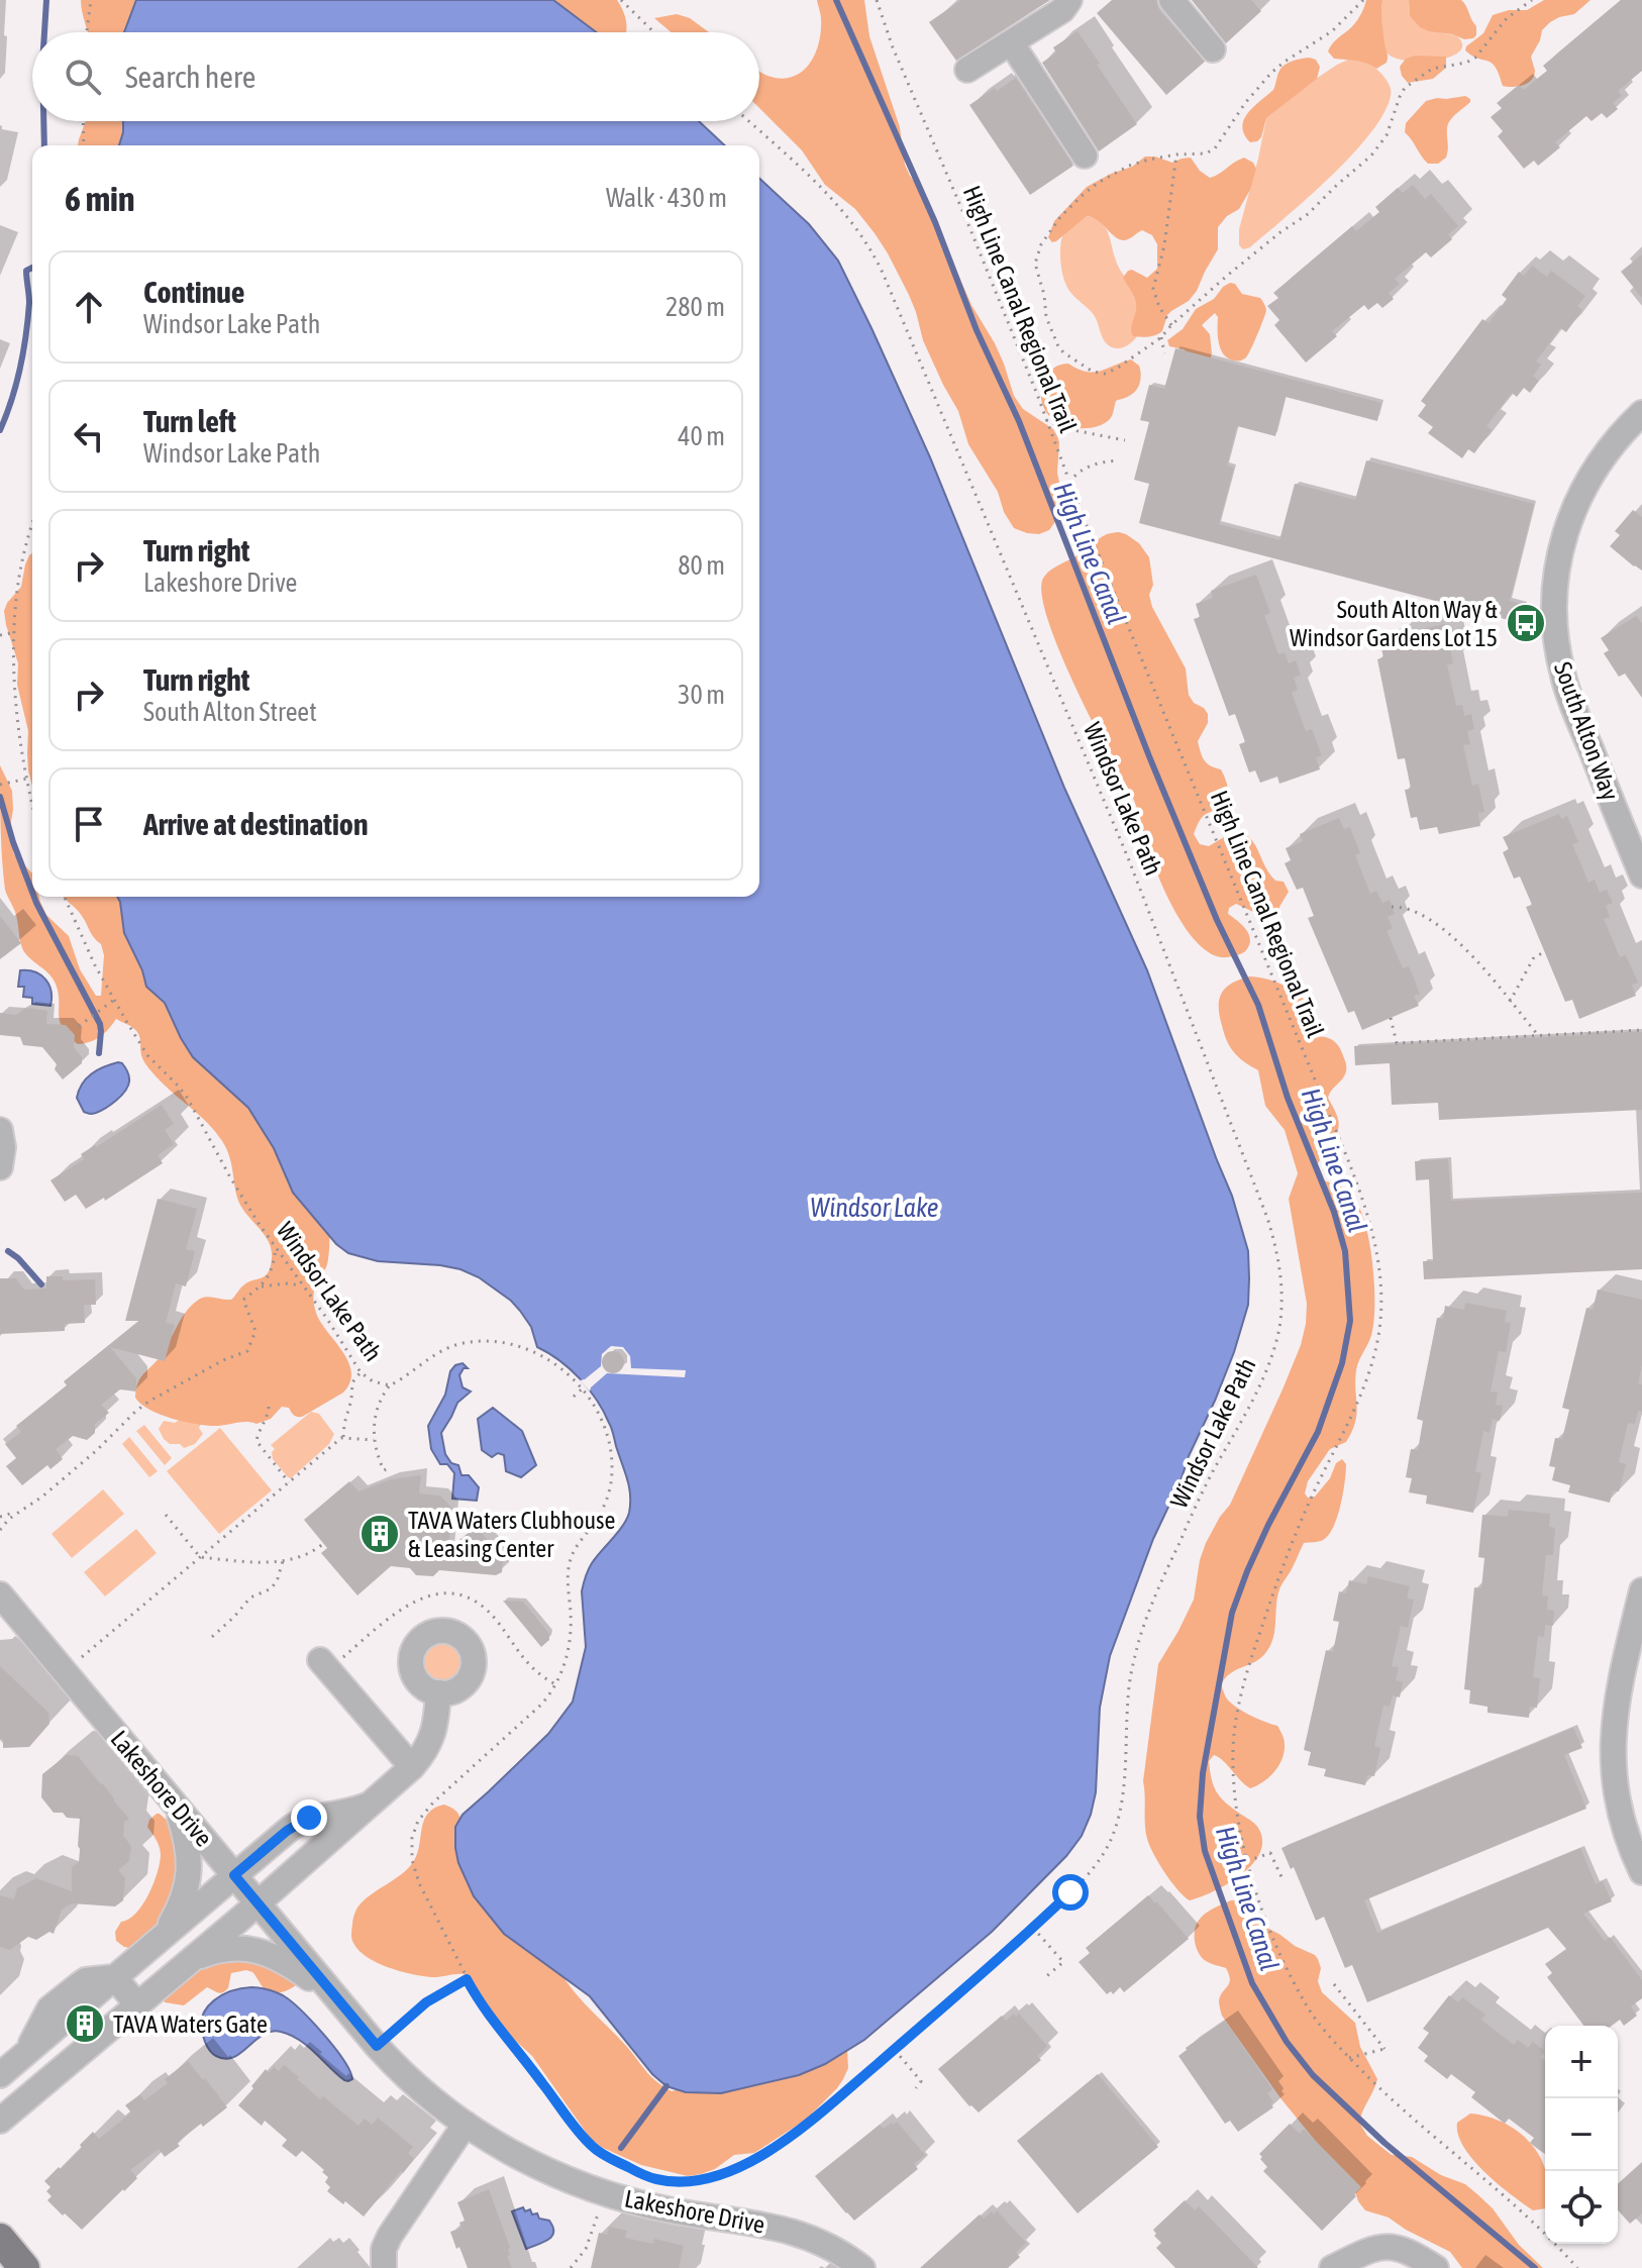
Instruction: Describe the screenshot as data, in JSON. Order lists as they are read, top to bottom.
{
  "streets": {
    "street": ["South Alton Way", "Lakeshore Drive"],
    "path": ["High Line Canal Regional Trail", "Windsor Lake Path"]
  },
  "water": ["High Line Canal", "Windsor Lake"],
  "places": {
    "bus stop": ["South Alton Way & Windsor Gardens Lot 15"],
    "building": ["TAVA Waters Clubhouse & Leasing Center", "TAVA Waters Gate"]
  },
  "page": {
    "search": "Search here",
    "heading": ["6 min", "Walk · 430 m"],
    "list": [
      ["Continue", "Windsor Lake Path", "280 m"],
      ["Turn left", "Windsor Lake Path", "40 m"],
      ["Turn right", "Lakeshore Drive", "80 m"],
      ["Turn right", "South Alton Street", "30 m"],
      "Arrive at destination"
    ],
    "map_buttons": ["+", "−"]
  }
}
